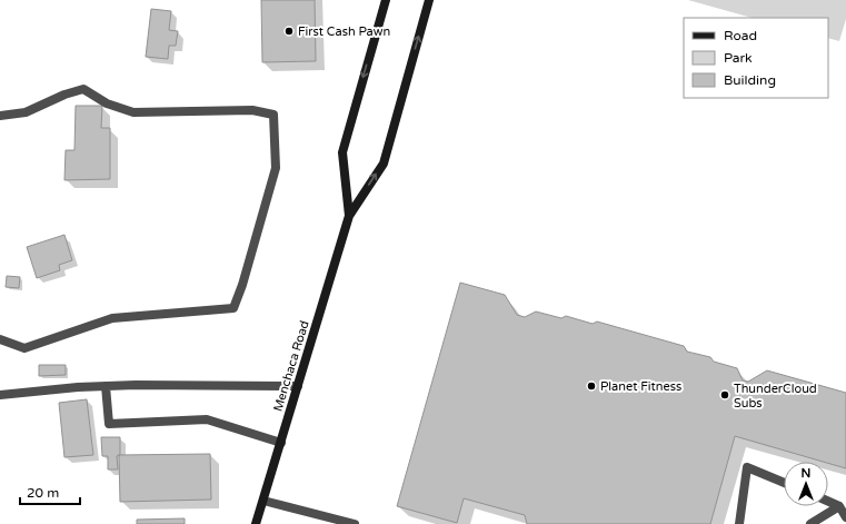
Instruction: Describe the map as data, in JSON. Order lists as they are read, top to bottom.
{
  "streets": {
    "main road": ["Menchaca Road"]
  },
  "places": ["First Cash Pawn", "Planet Fitness", "ThunderCloud Subs"],
  "legend": ["Road", "Park", "Building"],
  "scale_bar": "20 m",
  "north": "top"
}
